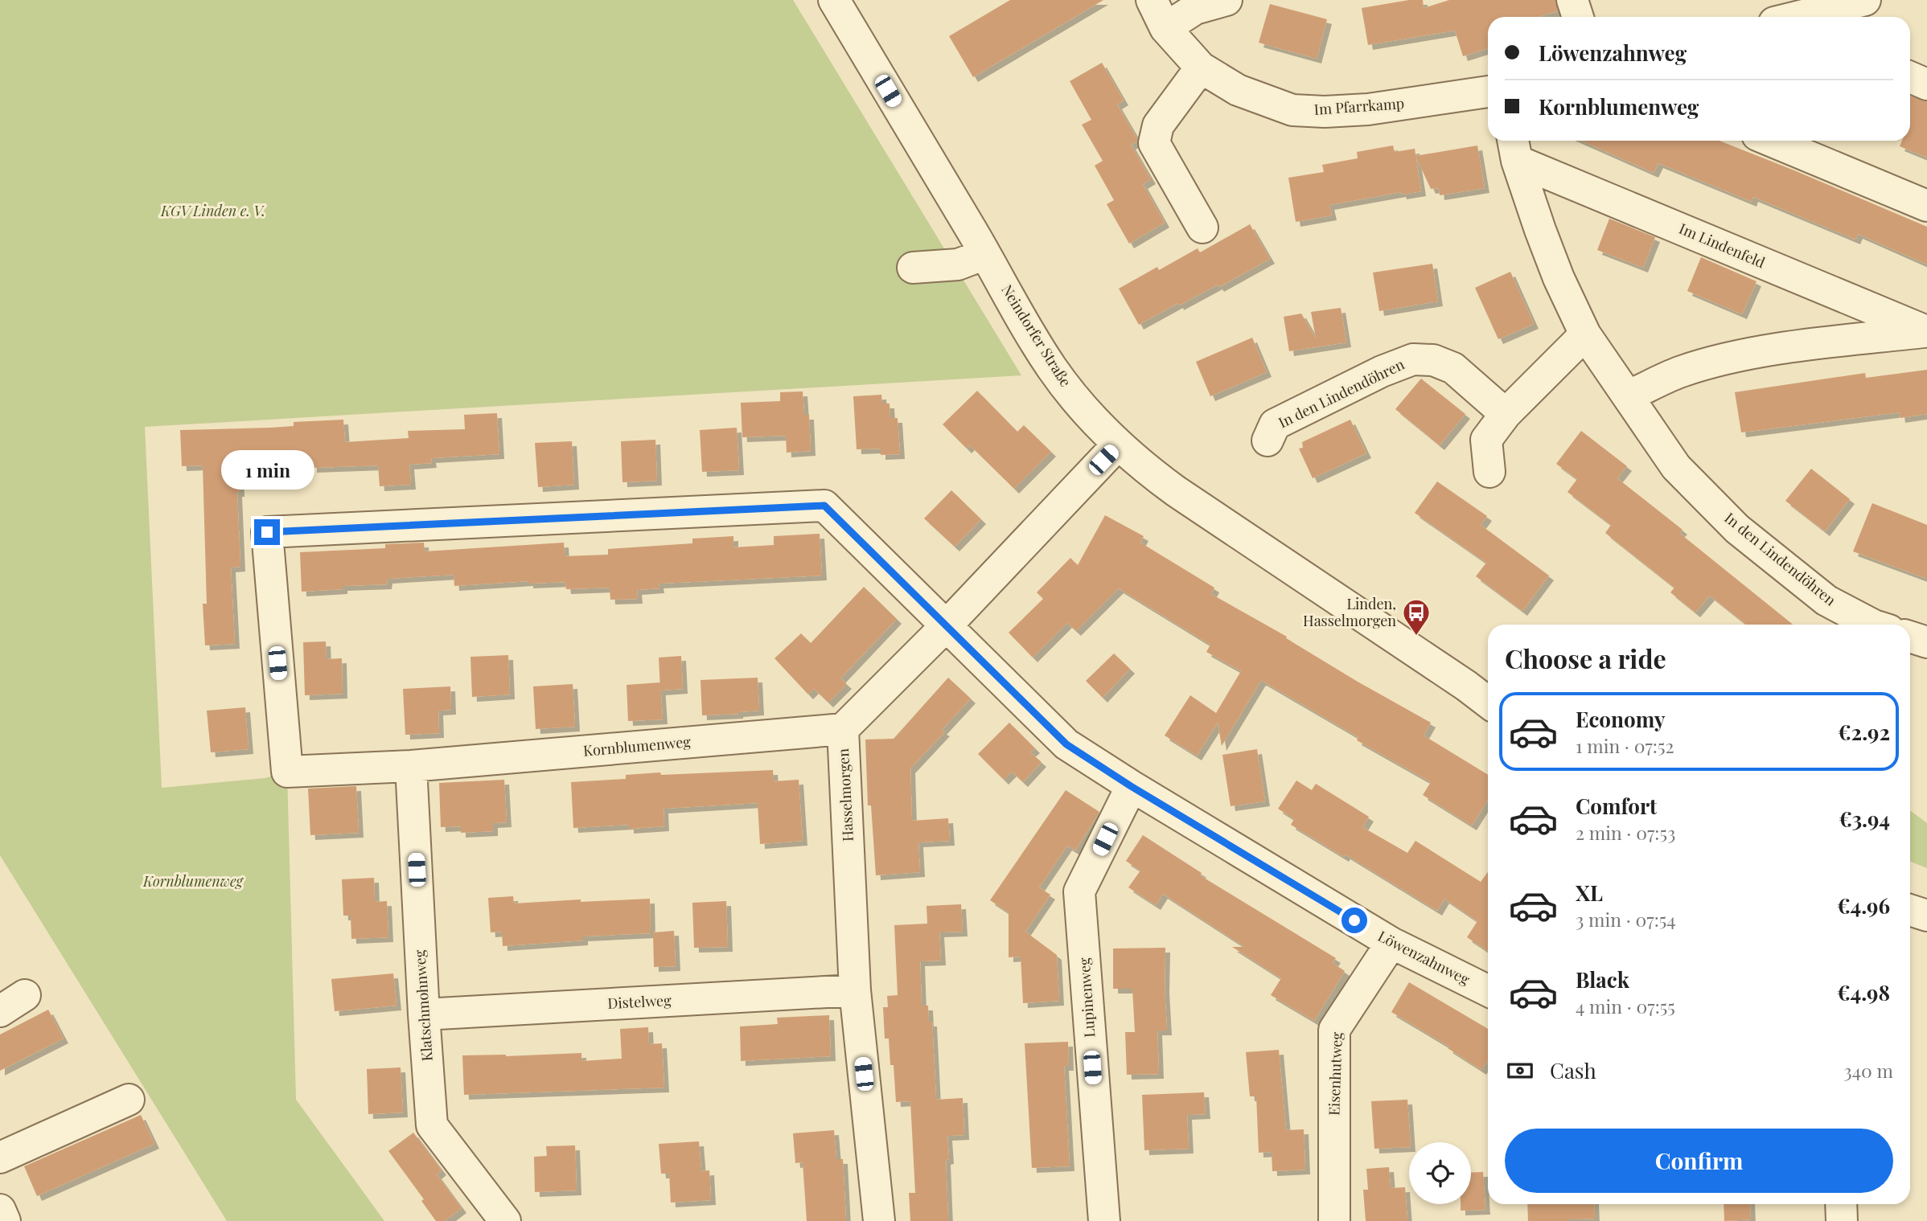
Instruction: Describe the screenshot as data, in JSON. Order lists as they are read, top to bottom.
{
  "streets": {
    "street": [
      "Im Pfarrkamp",
      "Im Lindenfeld",
      "Neindorfer Straße",
      "In den Lindendöhren",
      "Kornblumenweg",
      "Hasselmorgen",
      "Löwenzahnweg",
      "Lupinenweg",
      "Distelweg",
      "Klatschmohnweg",
      "Eisenhutweg"
    ]
  },
  "crossings": [
    ["Im Lindenfeld", "In den Lindendöhren"],
    ["Neindorfer Straße", "Hasselmorgen"],
    ["Kornblumenweg", "Hasselmorgen"],
    ["Kornblumenweg", "Löwenzahnweg"],
    ["Kornblumenweg", "Klatschmohnweg"],
    ["Hasselmorgen", "Löwenzahnweg"],
    ["Hasselmorgen", "Distelweg"],
    ["Löwenzahnweg", "Lupinenweg"],
    ["Löwenzahnweg", "Eisenhutweg"],
    ["Distelweg", "Klatschmohnweg"]
  ],
  "parks": ["KGV Linden e. V.", "Kornblumenweg"],
  "places": {
    "bus stop": ["Linden, Hasselmorgen"]
  },
  "page": {
    "banner": ["Löwenzahnweg", "Kornblumenweg"],
    "bubble": "1 min",
    "heading": "Choose a ride",
    "list": [
      {
        "name": "Economy",
        "note": "1 min · 07:52",
        "value": "€2.92"
      },
      {
        "name": "Comfort",
        "note": "2 min · 07:53",
        "value": "€3.94"
      },
      {
        "name": "XL",
        "note": "3 min · 07:54",
        "value": "€4.96"
      },
      {
        "name": "Black",
        "note": "4 min · 07:55",
        "value": "€4.98"
      }
    ],
    "pay": ["Cash", "340 m"],
    "buttons": "Confirm"
  }
}
